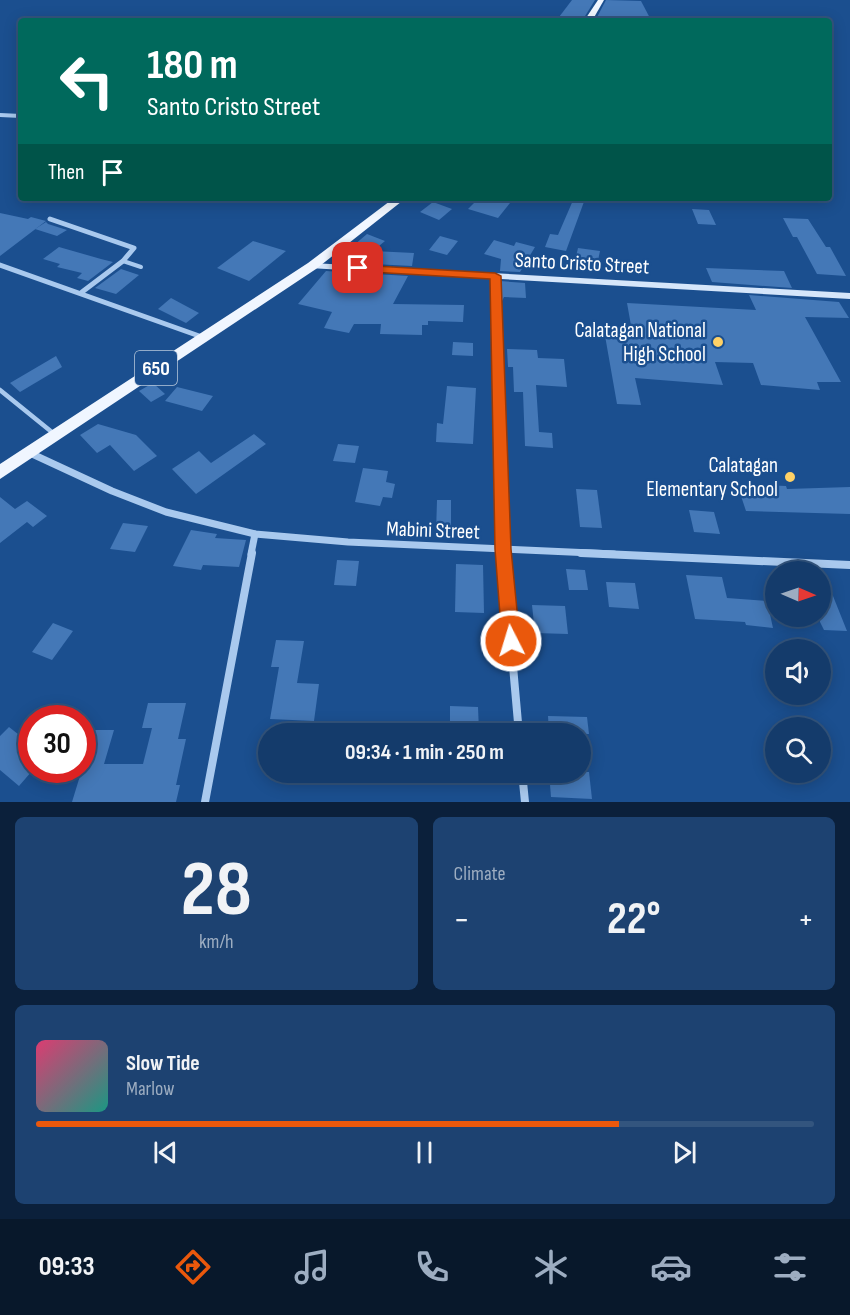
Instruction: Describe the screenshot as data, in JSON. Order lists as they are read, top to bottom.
{
  "streets": {
    "main road": ["650"],
    "street": ["Santo Cristo Street", "Mabini Street"]
  },
  "crossings": [
    ["Santo Cristo Street", "650"],
    ["650", "Mabini Street"]
  ],
  "places": ["Calatagan National High School", "Calatagan Elementary School"],
  "north": "right",
  "page": {
    "turn": ["180 m", "Santo Cristo Street"],
    "then": "Then",
    "limit": "30",
    "trip": "09:34 · 1 min · 250 m",
    "tile": [
      ["28", "km/h"],
      "Climate"
    ],
    "heat": ["−", "22°", "+"],
    "song": ["Slow Tide", "Marlow"],
    "tabs": "09:33"
  }
}
